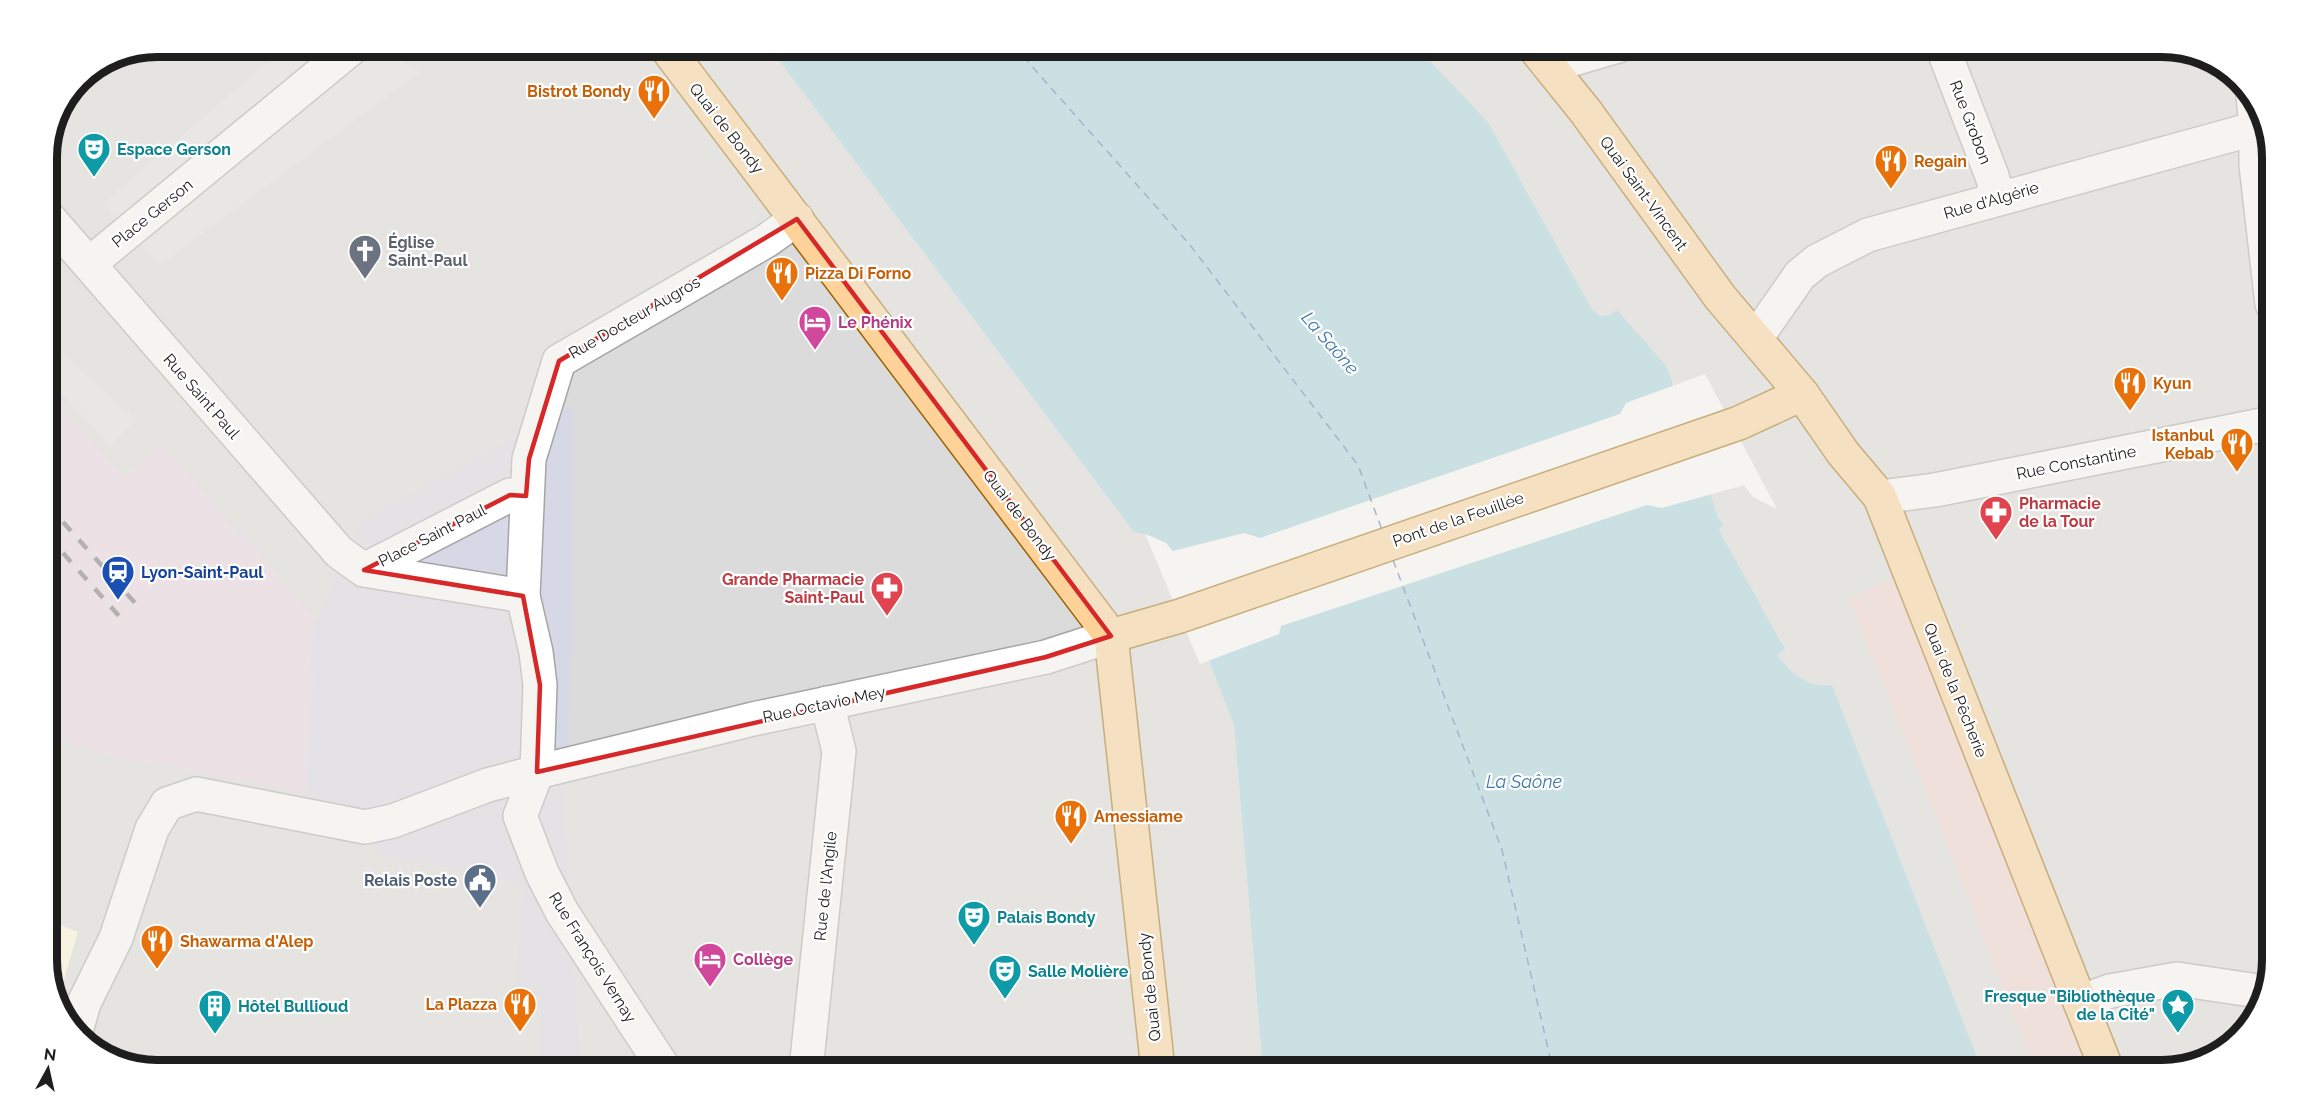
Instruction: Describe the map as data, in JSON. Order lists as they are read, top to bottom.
{
  "streets": {
    "main road": [
      "Quai de Bondy",
      "Quai Saint-Vincent",
      "Pont de la Feuillée",
      "Quai de la Pêcherie"
    ],
    "street": [
      "Rue Grobon",
      "Rue d'Algérie",
      "Place Gerson",
      "Rue Docteur Augros",
      "Rue Saint Paul",
      "Rue Constantine",
      "Place Saint Paul",
      "Rue Octavio Mey",
      "Rue de l'Angile",
      "Rue François Vernay"
    ]
  },
  "crossings": [
    ["Rue Grobon", "Rue d'Algérie"],
    ["Quai de Bondy", "Rue Docteur Augros"],
    ["Quai de Bondy", "Pont de la Feuillée"],
    ["Quai de Bondy", "Rue Octavio Mey"],
    ["Quai Saint-Vincent", "Rue d'Algérie"],
    ["Quai Saint-Vincent", "Quai de la Pêcherie"],
    ["Rue d'Algérie", "Quai de la Pêcherie"],
    ["Place Gerson", "Rue Saint Paul"],
    ["Rue Docteur Augros", "Place Saint Paul"],
    ["Rue Saint Paul", "Place Saint Paul"],
    ["Rue Constantine", "Quai de la Pêcherie"],
    ["Pont de la Feuillée", "Quai de la Pêcherie"],
    ["Pont de la Feuillée", "Rue Octavio Mey"],
    ["Rue Octavio Mey", "Rue de l'Angile"],
    ["Rue Octavio Mey", "Rue François Vernay"]
  ],
  "water": ["La Saône"],
  "places": {
    "restaurant": [
      "Bistrot Bondy",
      "Regain",
      "Pizza Di Forno",
      "Kyun",
      "Istanbul Kebab",
      "Amessiame",
      "Shawarma d'Alep",
      "La Plazza"
    ],
    "theatre": ["Espace Gerson", "Palais Bondy", "Salle Molière"],
    "church": ["Église Saint-Paul"],
    "hotel": ["Le Phénix", "Collège"],
    "pharmacy": ["Pharmacie de la Tour", "Grande Pharmacie Saint-Paul"],
    "station": ["Lyon-Saint-Paul"],
    "public building": ["Relais Poste"],
    "place": ["Fresque \"Bibliothèque de la Cité\""],
    "building": ["Hôtel Bullioud"]
  },
  "north": "top"
}
